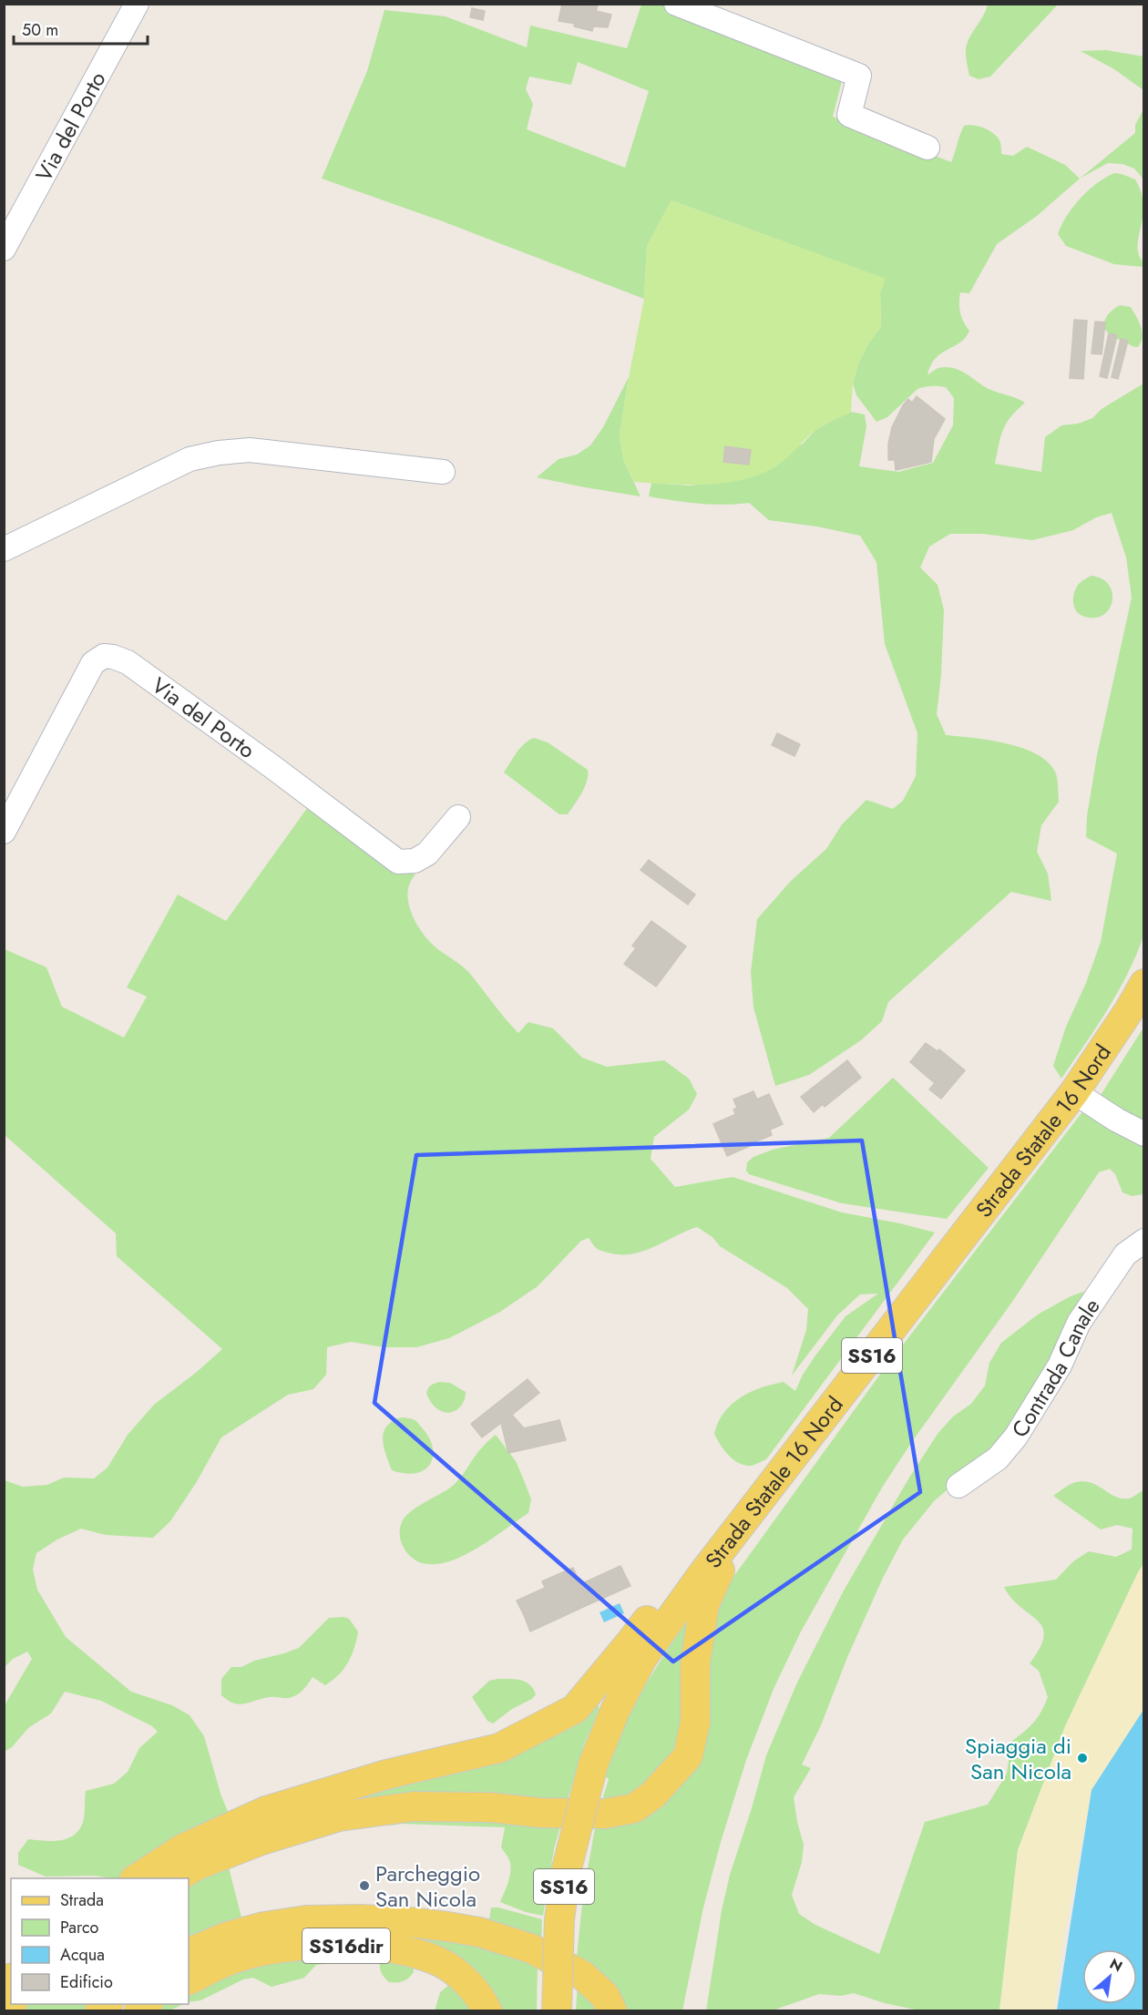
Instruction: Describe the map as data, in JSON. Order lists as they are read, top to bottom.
{
  "streets": {
    "main road": ["Strada Statale 16 Nord", "SS16", "SS16dir"],
    "street": ["Via del Porto", "Contrada Canale"]
  },
  "places": ["Spiaggia di San Nicola", "Parcheggio San Nicola"],
  "legend": [
    "Strada",
    "Parco",
    "Acqua",
    "Edificio"
  ],
  "scale_bar": "50 m",
  "north": "top right"
}
